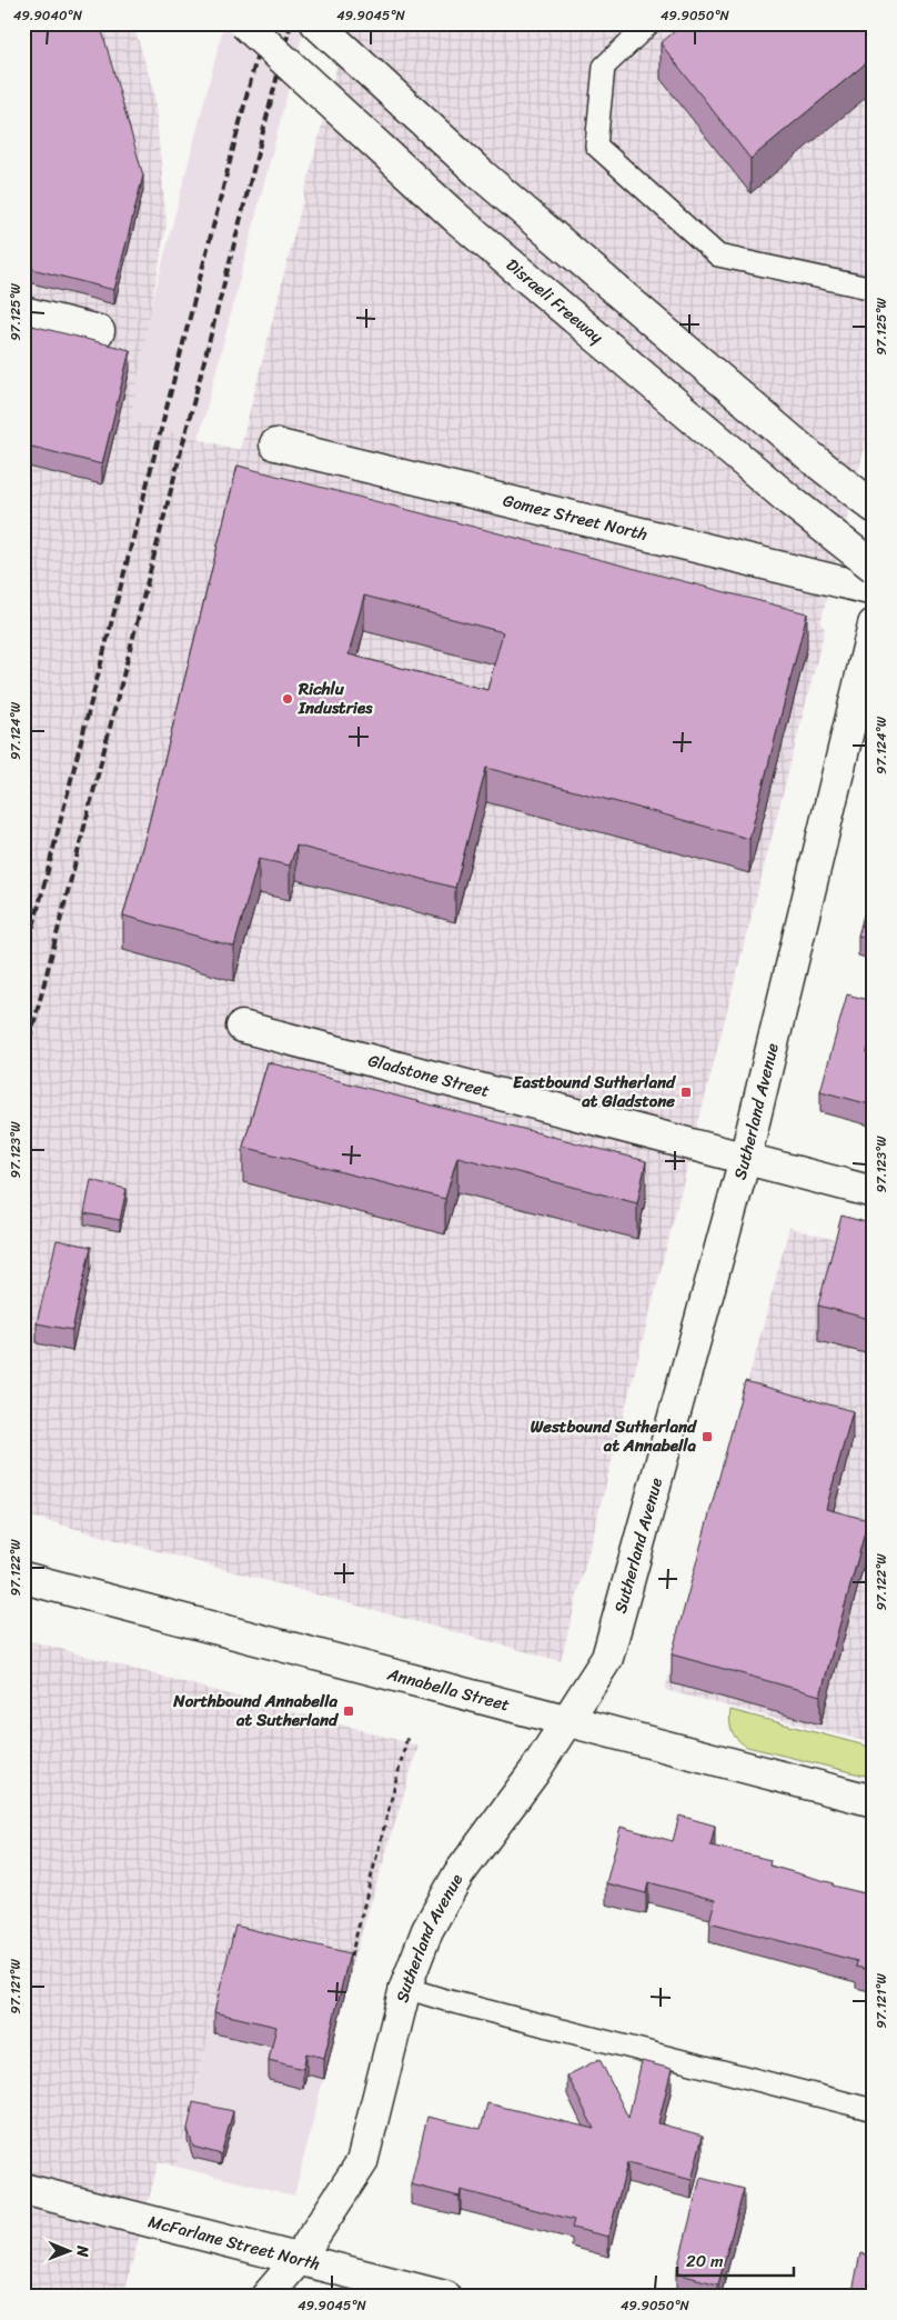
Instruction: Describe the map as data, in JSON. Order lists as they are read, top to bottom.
{
  "streets": {
    "street": [
      "Disraeli Freeway",
      "Gomez Street North",
      "Gladstone Street",
      "Sutherland Avenue",
      "Annabella Street",
      "McFarlane Street North"
    ]
  },
  "crossings": [
    ["Gladstone Street", "Sutherland Avenue"],
    ["Sutherland Avenue", "Annabella Street"],
    ["Sutherland Avenue", "McFarlane Street North"]
  ],
  "places": {
    "other": ["Richlu Industries"],
    "transit": ["Eastbound Sutherland at Gladstone", "Westbound Sutherland at Annabella", "Northbound Annabella at Sutherland"]
  },
  "scale_bar": "20 m",
  "north": "right",
  "coordinates": [
    "49.9040°N",
    "49.9045°N",
    "49.9050°N",
    "97.125°W",
    "97.124°W",
    "97.123°W",
    "97.122°W",
    "97.121°W"
  ]
}
